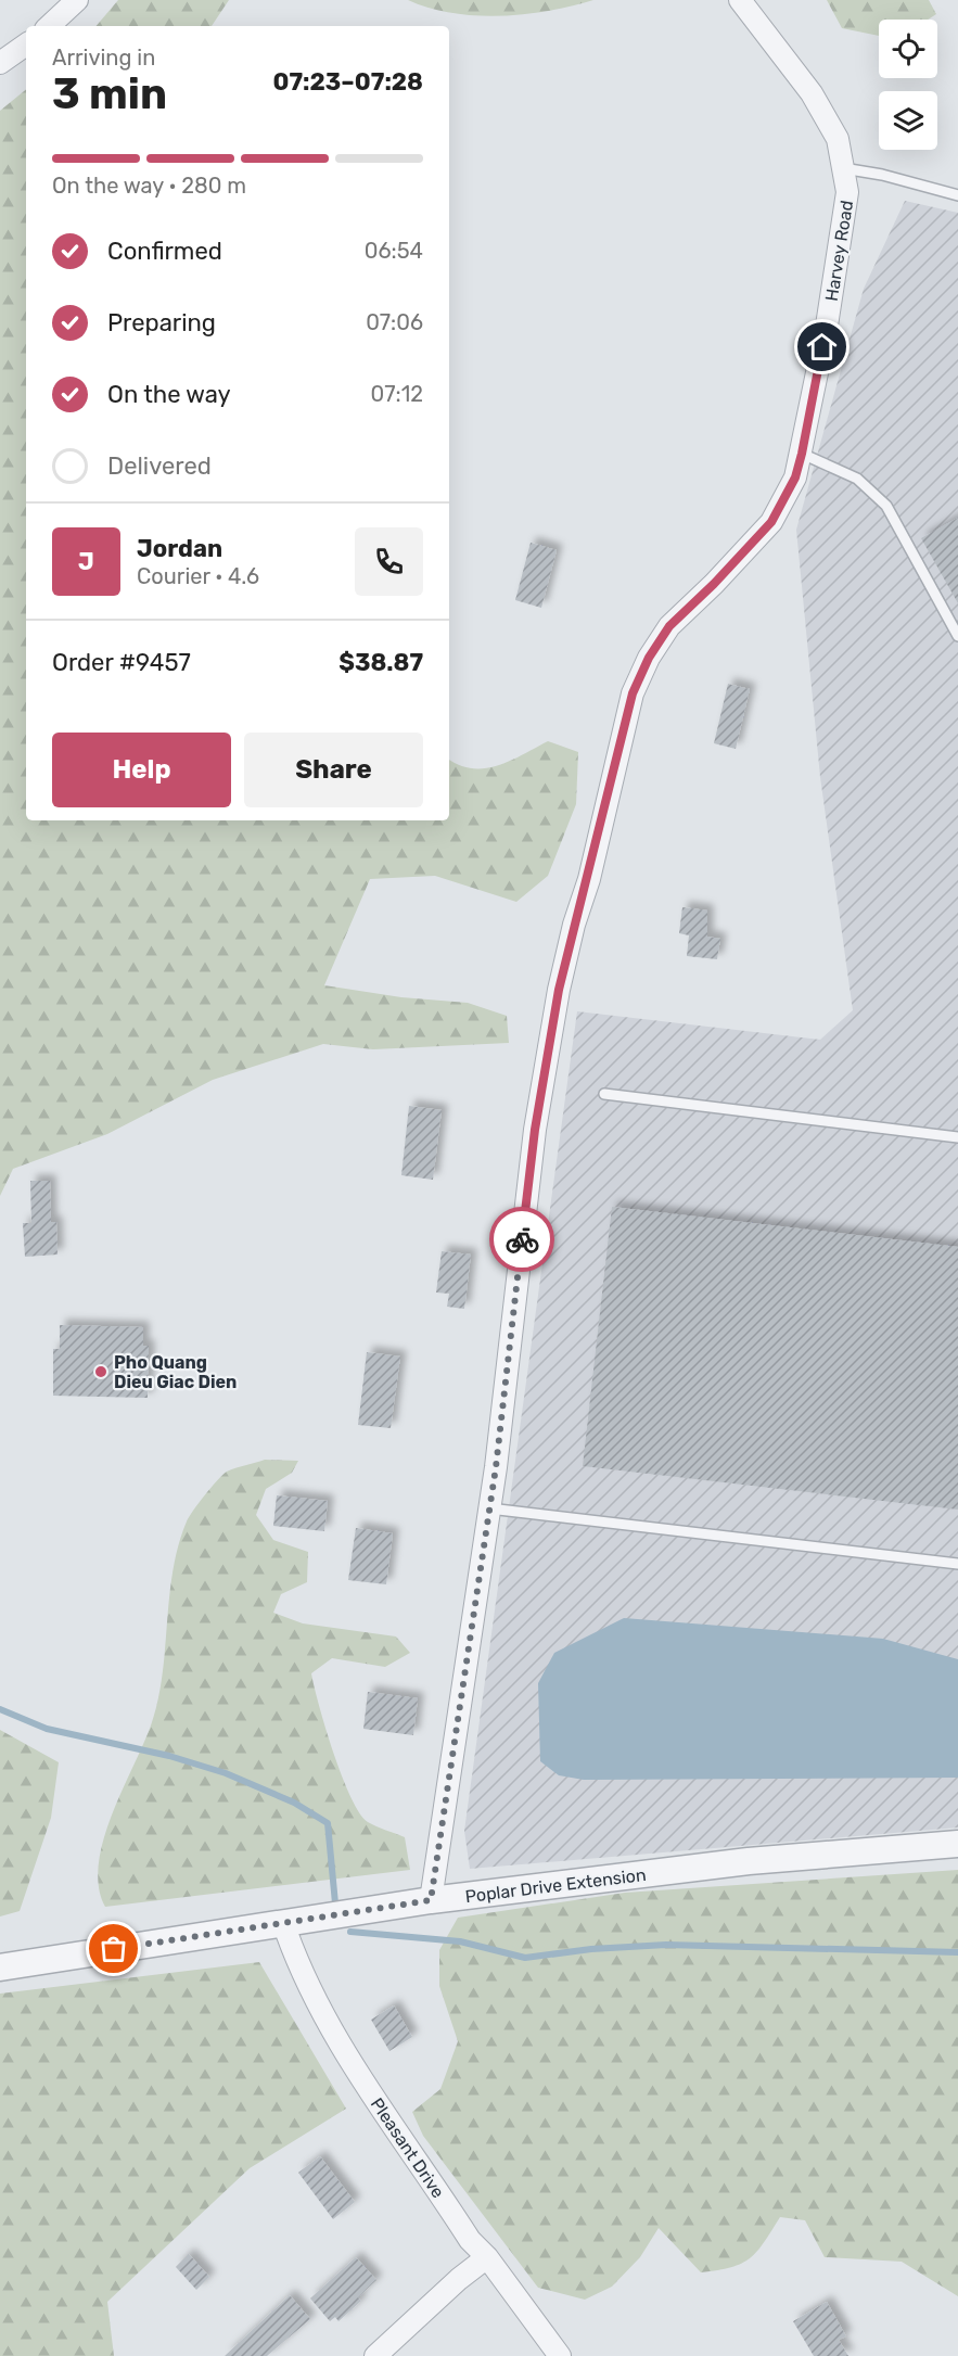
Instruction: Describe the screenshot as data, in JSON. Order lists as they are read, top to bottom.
{
  "streets": {
    "street": ["Harvey Road", "Poplar Drive Extension", "Pleasant Drive"]
  },
  "crossings": [
    ["Harvey Road", "Poplar Drive Extension"],
    ["Poplar Drive Extension", "Pleasant Drive"]
  ],
  "places": ["Pho Quang Dieu Giac Dien"],
  "page": {
    "heading": ["3 min", "Arriving in", "07:23–07:28"],
    "panel": [
      "Jordan",
      "Courier · 4.6",
      "Order #9457",
      "$38.87"
    ],
    "bar": "On the way · 280 m",
    "list": [
      ["Confirmed", "06:54"],
      ["Preparing", "07:06"],
      ["On the way", "07:12"],
      "Delivered"
    ],
    "round": "J",
    "buttons": ["Help", "Share"]
  }
}
